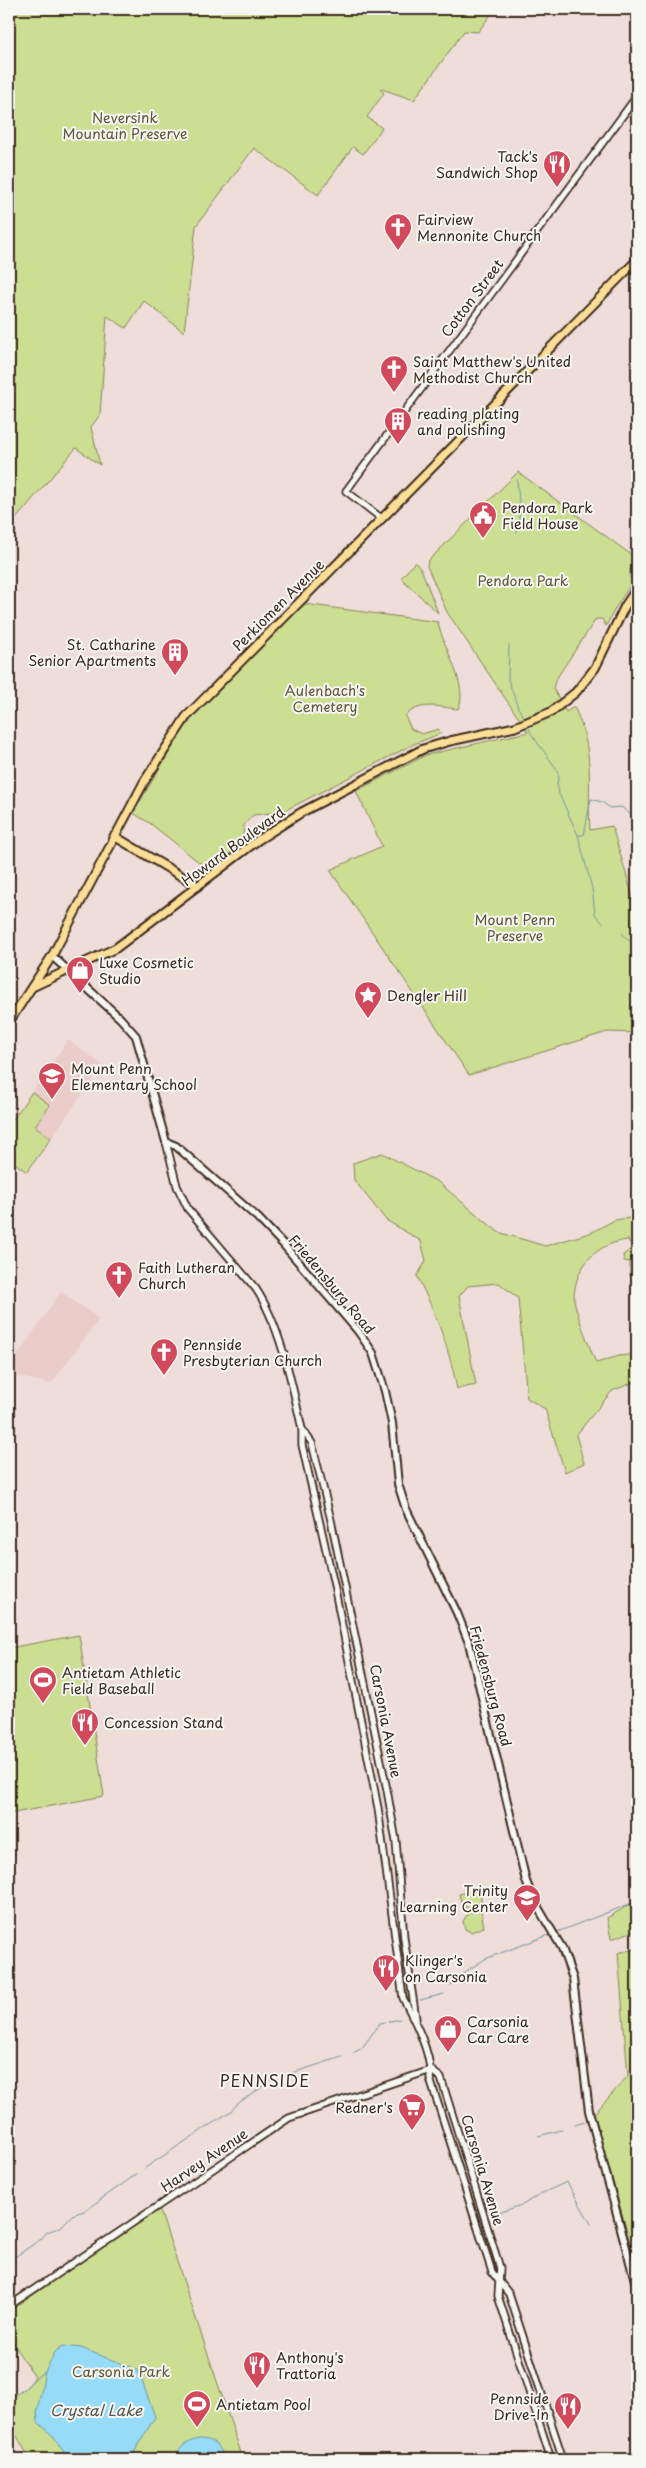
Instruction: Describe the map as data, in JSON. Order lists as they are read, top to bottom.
{
  "streets": {
    "main road": ["Perkiomen Avenue", "Howard Boulevard", "Friedensburg Road"],
    "street": ["Cotton Street", "Carsonia Avenue", "Harvey Avenue"]
  },
  "crossings": [
    ["Cotton Street", "Perkiomen Avenue"],
    ["Perkiomen Avenue", "Howard Boulevard"],
    ["Friedensburg Road", "Carsonia Avenue"],
    ["Carsonia Avenue", "Harvey Avenue"]
  ],
  "districts": ["PENNSIDE"],
  "water": ["Crystal Lake"],
  "parks": [
    "Neversink Mountain Preserve",
    "Pendora Park",
    "Aulenbach's Cemetery",
    "Mount Penn Preserve",
    "Carsonia Park"
  ],
  "places": {
    "restaurant": [
      "Tack's Sandwich Shop",
      "Concession Stand",
      "Klinger's on Carsonia",
      "Anthony's Trattoria",
      "Pennside Drive-In"
    ],
    "church": [
      "Fairview Mennonite Church",
      "Saint Matthew's United Methodist Church",
      "Faith Lutheran Church",
      "Pennside Presbyterian Church"
    ],
    "building": ["reading plating and polishing", "St. Catharine Senior Apartments"],
    "public building": ["Pendora Park Field House"],
    "shop": ["Luxe Cosmetic Studio", "Carsonia Car Care"],
    "place": ["Dengler Hill"],
    "school or university": ["Mount Penn Elementary School", "Trinity Learning Center"],
    "sports": ["Antietam Athletic Field Baseball", "Antietam Pool"],
    "supermarket": ["Redner's"]
  }
}
